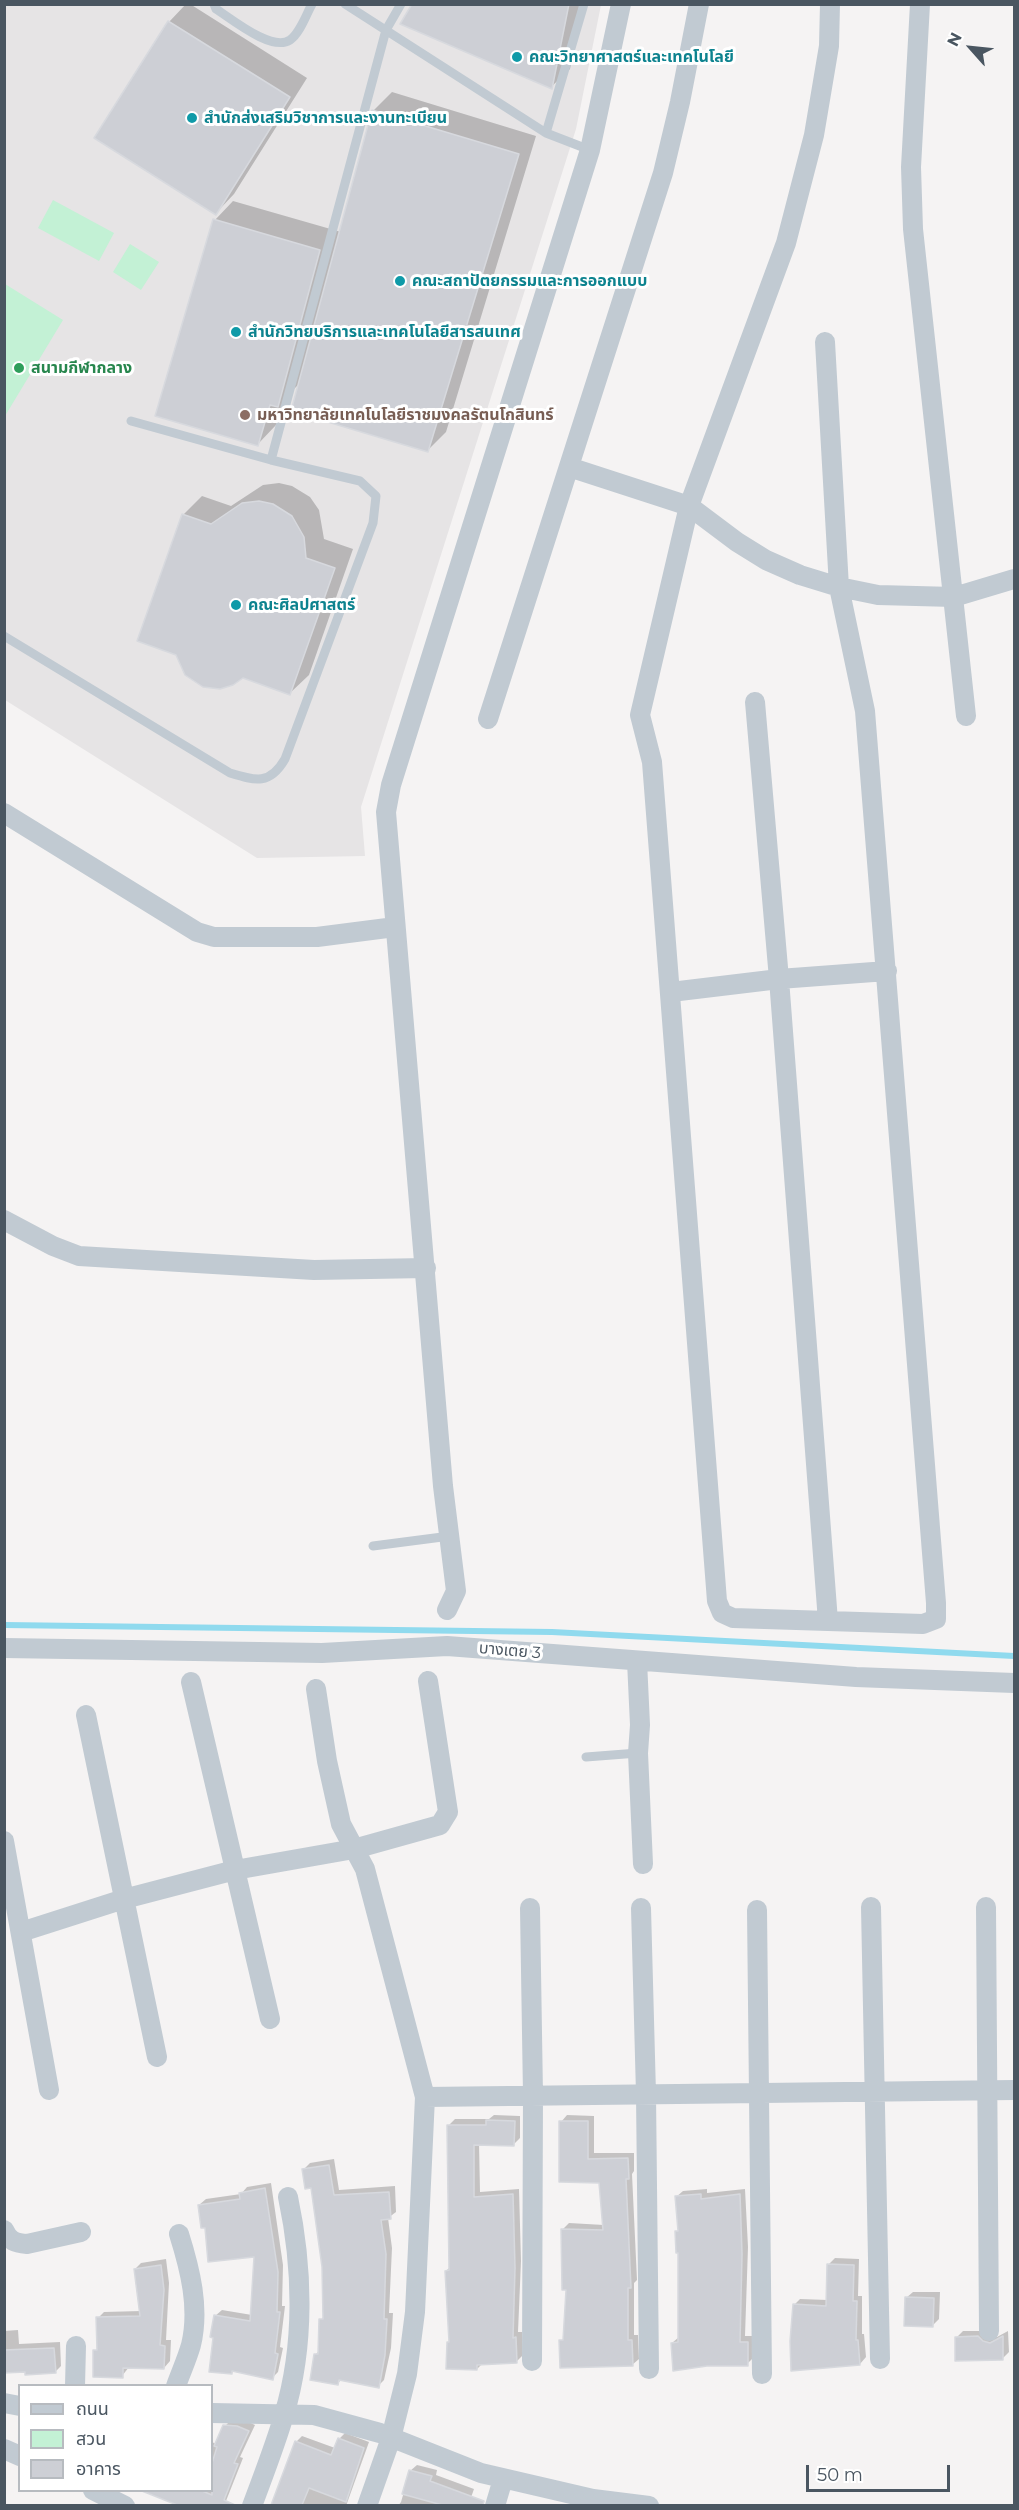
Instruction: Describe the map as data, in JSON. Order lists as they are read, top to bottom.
{
  "streets": {
    "street": ["บางเตย 3"]
  },
  "places": [
    "คณะวิทยาศาสตร์และเทคโนโลยี",
    "สำนักส่งเสริมวิชาการและงานทะเบียน",
    "คณะสถาปัตยกรรมและการออกแบบ",
    "สำนักวิทยบริการและเทคโนโลยีสารสนเทศ",
    "สนามกีฬากลาง",
    "มหาวิทยาลัยเทคโนโลยีราชมงคลรัตนโกสินทร์",
    "คณะศิลปศาสตร์"
  ],
  "legend": ["ถนน", "สวน", "อาคาร"],
  "scale_bar": "50 m",
  "north": "top left"
}
